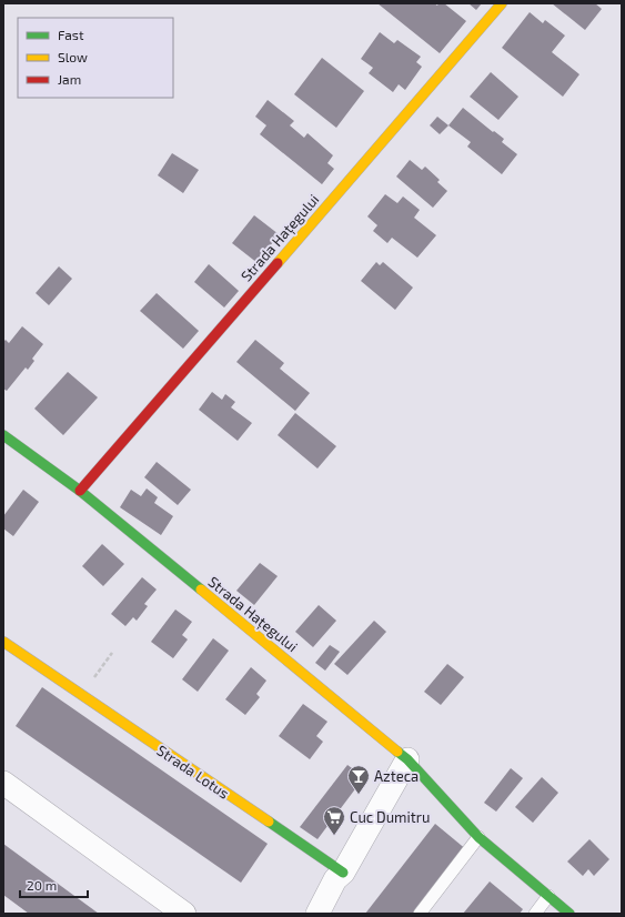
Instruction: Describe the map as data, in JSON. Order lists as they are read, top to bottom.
{
  "streets": {
    "street": ["Strada Hațegului", "Strada Lotus"]
  },
  "places": {
    "bar": ["Azteca"],
    "supermarket": ["Cuc Dumitru"]
  },
  "legend": ["Fast", "Slow", "Jam"],
  "scale_bar": "20 m"
}
